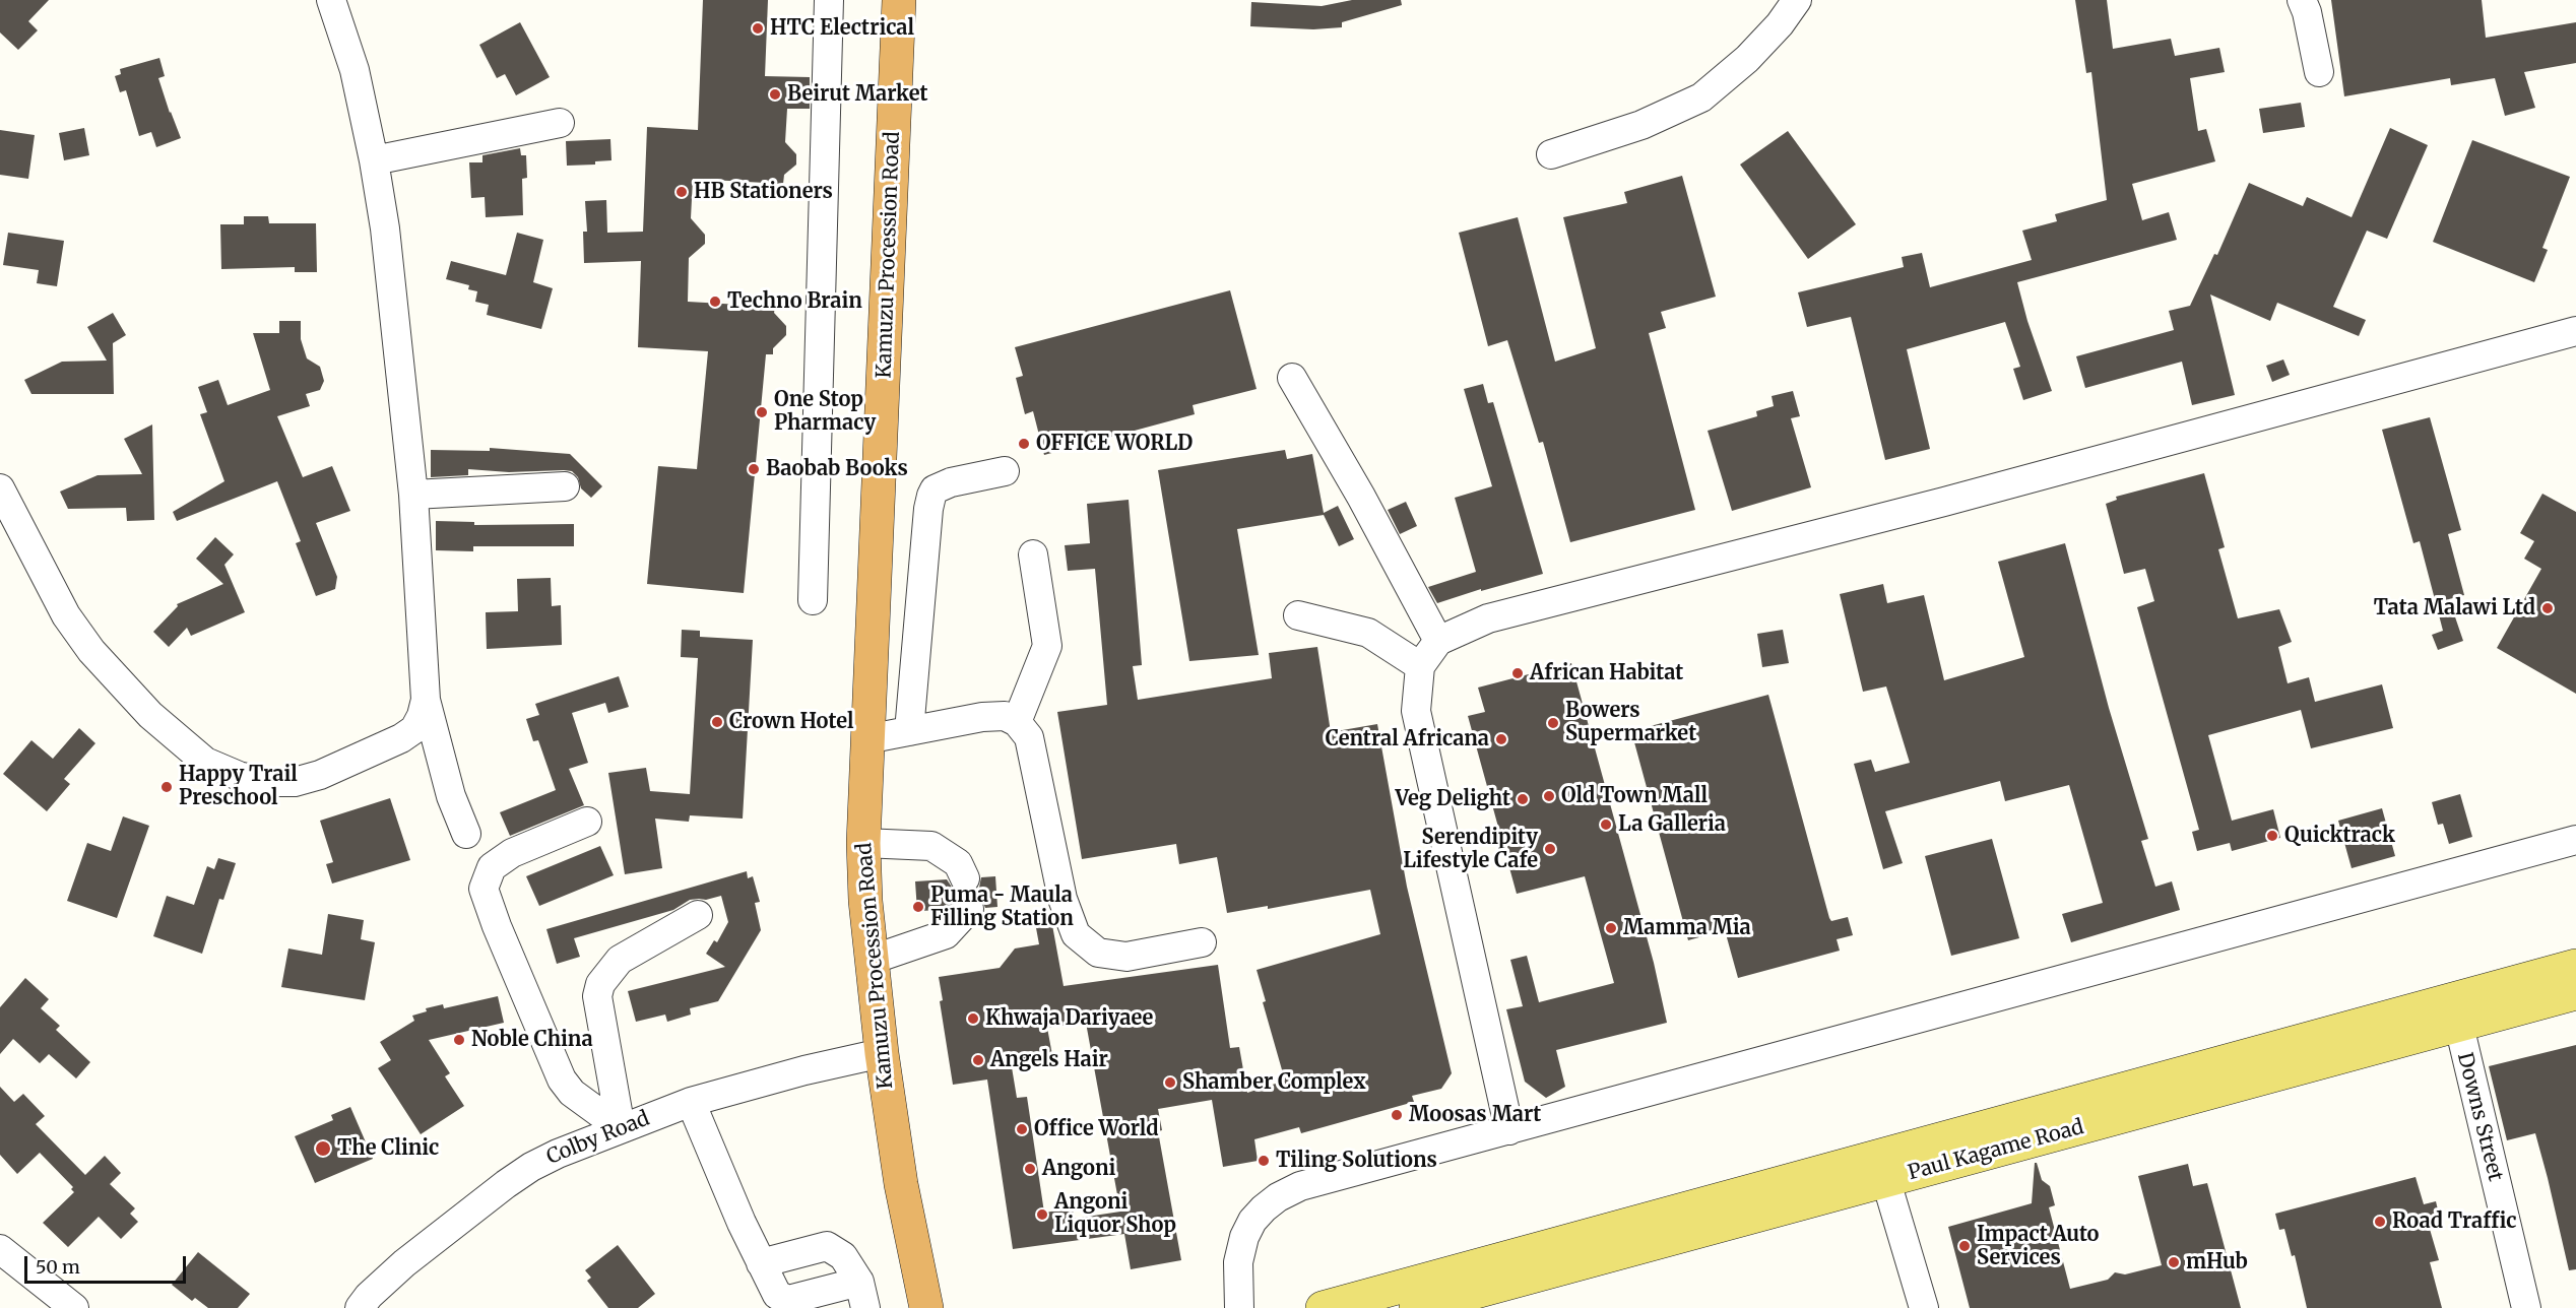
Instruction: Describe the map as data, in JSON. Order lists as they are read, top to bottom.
{
  "streets": {
    "highway": ["Kamuzu Procession Road"],
    "main road": ["Paul Kagame Road"],
    "street": ["Downs Street", "Colby Road"]
  },
  "crossings": [
    ["Kamuzu Procession Road", "Colby Road"],
    ["Downs Street", "Paul Kagame Road"]
  ],
  "places": [
    "HTC Electrical",
    "Beirut Market",
    "HB Stationers",
    "Techno Brain",
    "One Stop Pharmacy",
    "OFFICE WORLD",
    "Baobab Books",
    "Tata Malawi Ltd",
    "African Habitat",
    "Crown Hotel",
    "Bowers Supermarket",
    "Central Africana",
    "Happy Trail Preschool",
    "Old Town Mall",
    "Veg Delight",
    "La Galleria",
    "Quicktrack",
    "Serendipity Lifestyle Cafe",
    "Puma - Maula Filling Station",
    "Mamma Mia",
    "Khwaja Dariyaee",
    "Noble China",
    "Angels Hair",
    "Shamber Complex",
    "Moosas Mart",
    "Office World",
    "The Clinic",
    "Tiling Solutions",
    "Angoni",
    "Angoni Liquor Shop",
    "Road Traffic",
    "Impact Auto Services",
    "mHub"
  ],
  "scale_bar": "50 m"
}
